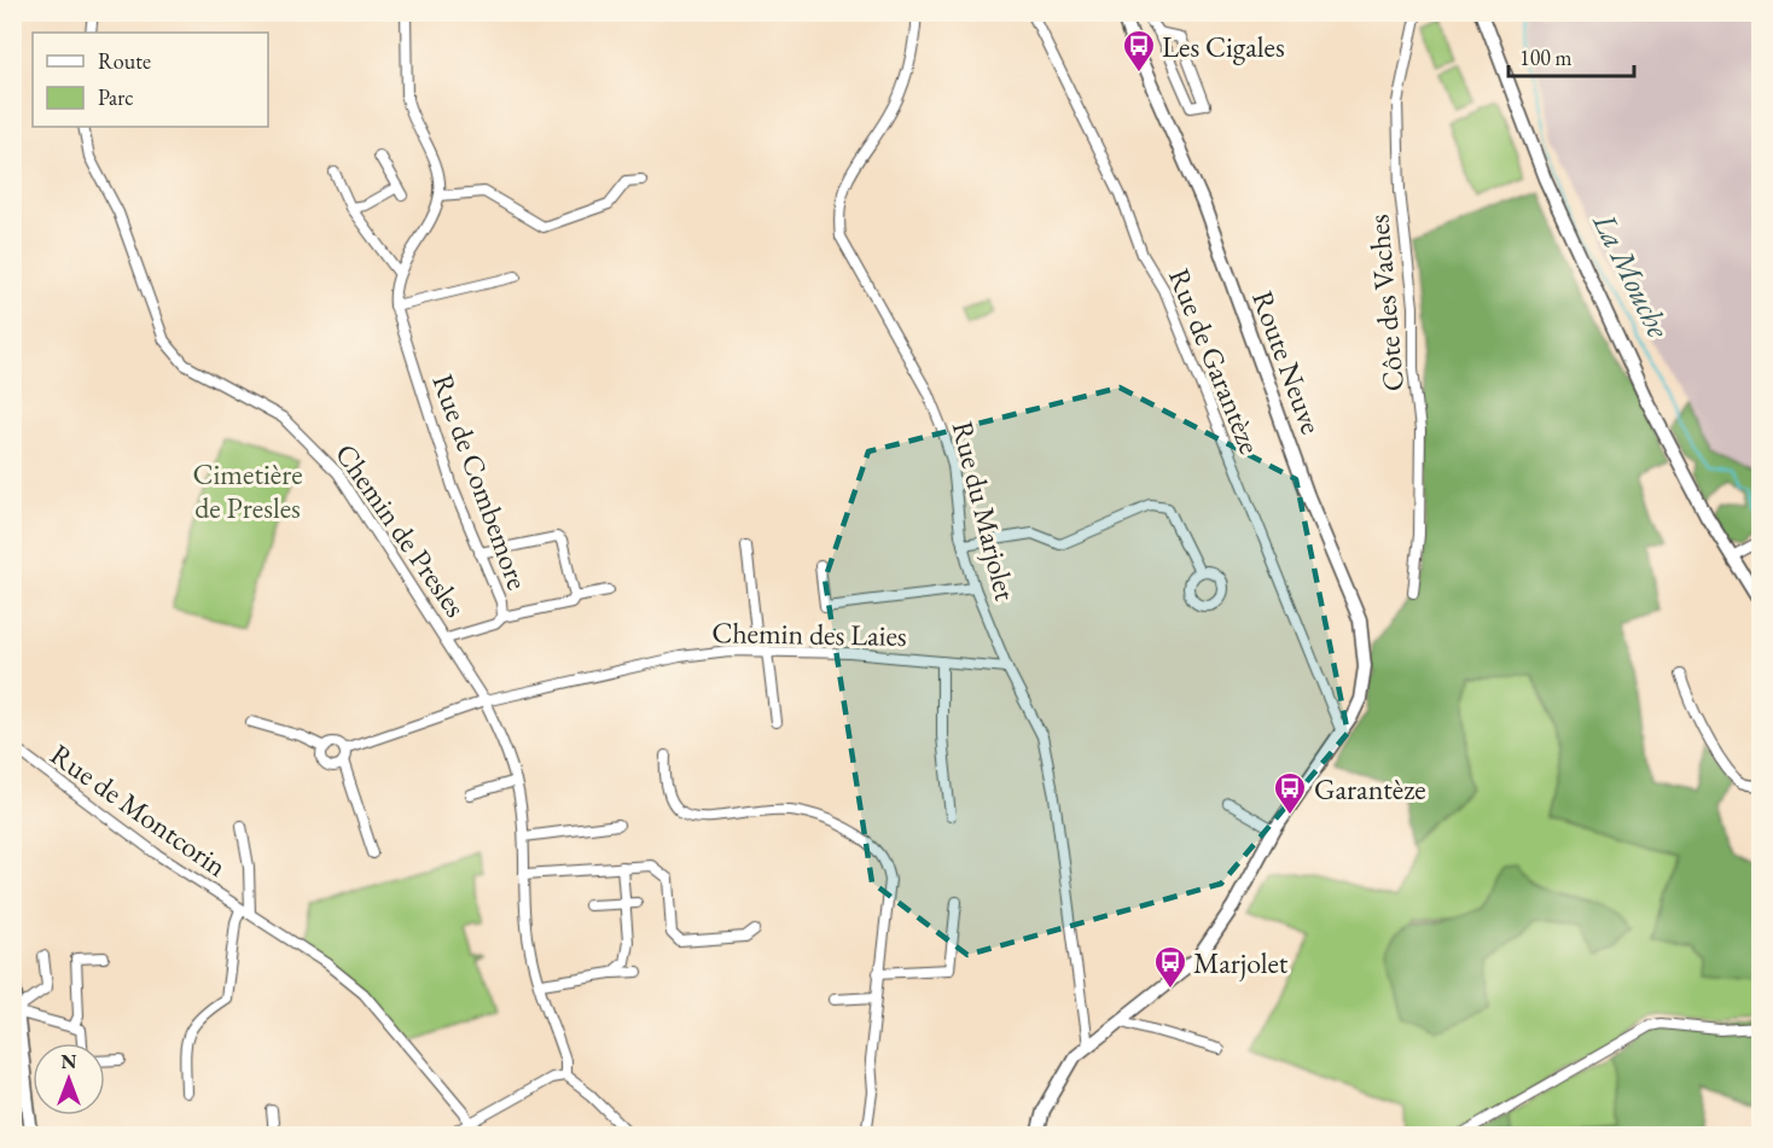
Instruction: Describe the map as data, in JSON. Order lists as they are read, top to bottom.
{
  "streets": {
    "street": [
      "Côte des Vaches",
      "Rue de Garantèze",
      "Route Neuve",
      "Rue de Combemore",
      "Rue du Marjolet",
      "Chemin de Presles",
      "Chemin des Laies",
      "Rue de Montcorin"
    ]
  },
  "crossings": [
    ["Rue de Garantèze", "Route Neuve"],
    ["Route Neuve", "Rue du Marjolet"],
    ["Rue de Combemore", "Chemin de Presles"],
    ["Rue du Marjolet", "Chemin des Laies"],
    ["Chemin de Presles", "Chemin des Laies"]
  ],
  "water": ["La Mouche"],
  "parks": ["Cimetière de Presles"],
  "places": {
    "bus stop": ["Les Cigales", "Garantèze", "Marjolet"]
  },
  "legend": ["Route", "Parc"],
  "scale_bar": "100 m",
  "north": "top"
}
